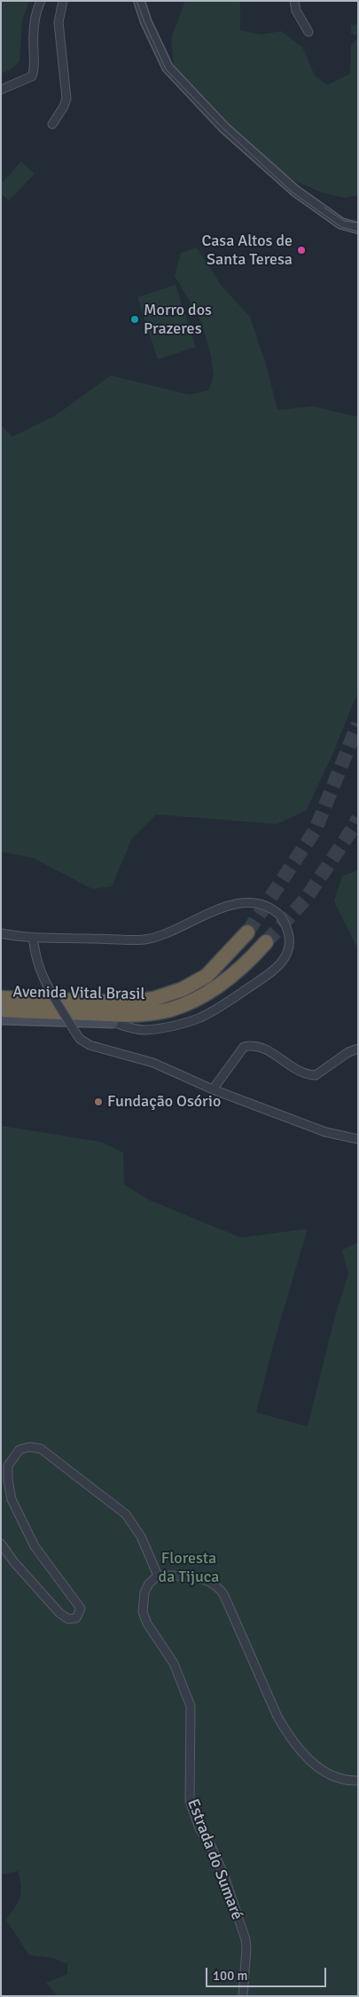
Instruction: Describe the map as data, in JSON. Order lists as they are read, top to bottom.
{
  "streets": {
    "highway": ["Avenida Vital Brasil"],
    "street": ["Estrada do Sumaré"]
  },
  "parks": ["Floresta da Tijuca"],
  "places": ["Casa Altos de Santa Teresa", "Morro dos Prazeres", "Fundação Osório"],
  "scale_bar": "100 m"
}
